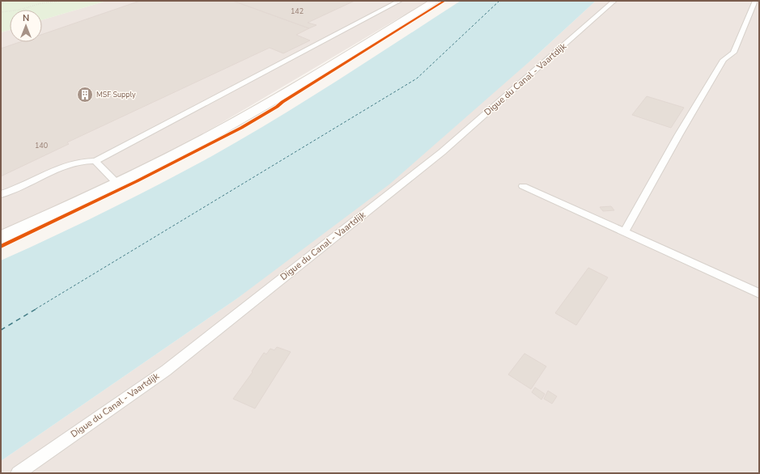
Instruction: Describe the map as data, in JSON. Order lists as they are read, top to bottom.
{
  "streets": {
    "lane": ["Digue du Canal - Vaartdijk"]
  },
  "places": {
    "building": ["MSF Supply"]
  },
  "house_numbers": ["142", "140"],
  "north": "top"
}
